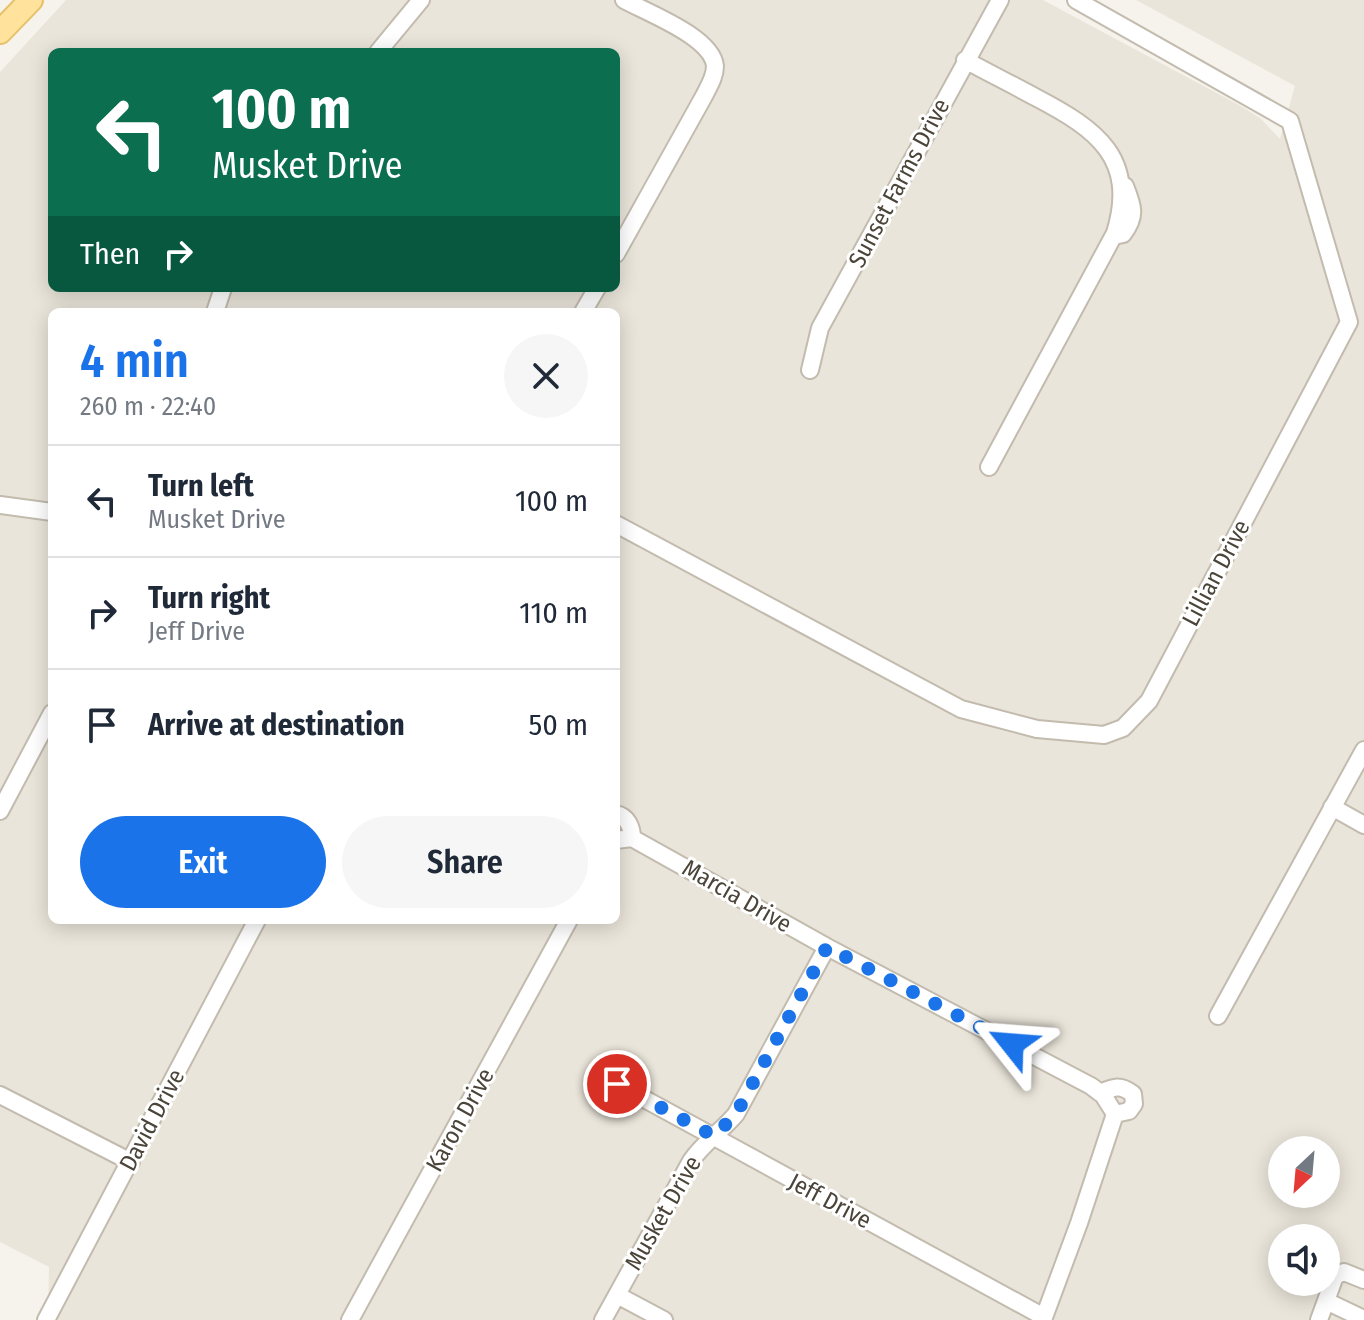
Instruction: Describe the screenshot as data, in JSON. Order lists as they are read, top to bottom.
{
  "streets": {
    "street": [
      "Sunset Farms Drive",
      "Lillian Drive",
      "Marcia Drive",
      "David Drive",
      "Karon Drive",
      "Jeff Drive",
      "Musket Drive"
    ]
  },
  "crossings": [
    ["Marcia Drive", "Musket Drive"],
    ["Jeff Drive", "Musket Drive"]
  ],
  "north": "bottom left",
  "page": {
    "turn": ["100 m", "Musket Drive"],
    "then": "Then",
    "heading": ["4 min", "260 m · 22:40"],
    "list": [
      {
        "name": "Turn left",
        "note": "Musket Drive",
        "value": "100 m"
      },
      {
        "name": "Turn right",
        "note": "Jeff Drive",
        "value": "110 m"
      },
      {
        "name": "Arrive at destination",
        "value": "50 m"
      }
    ],
    "buttons": ["Exit", "Share"]
  }
}
